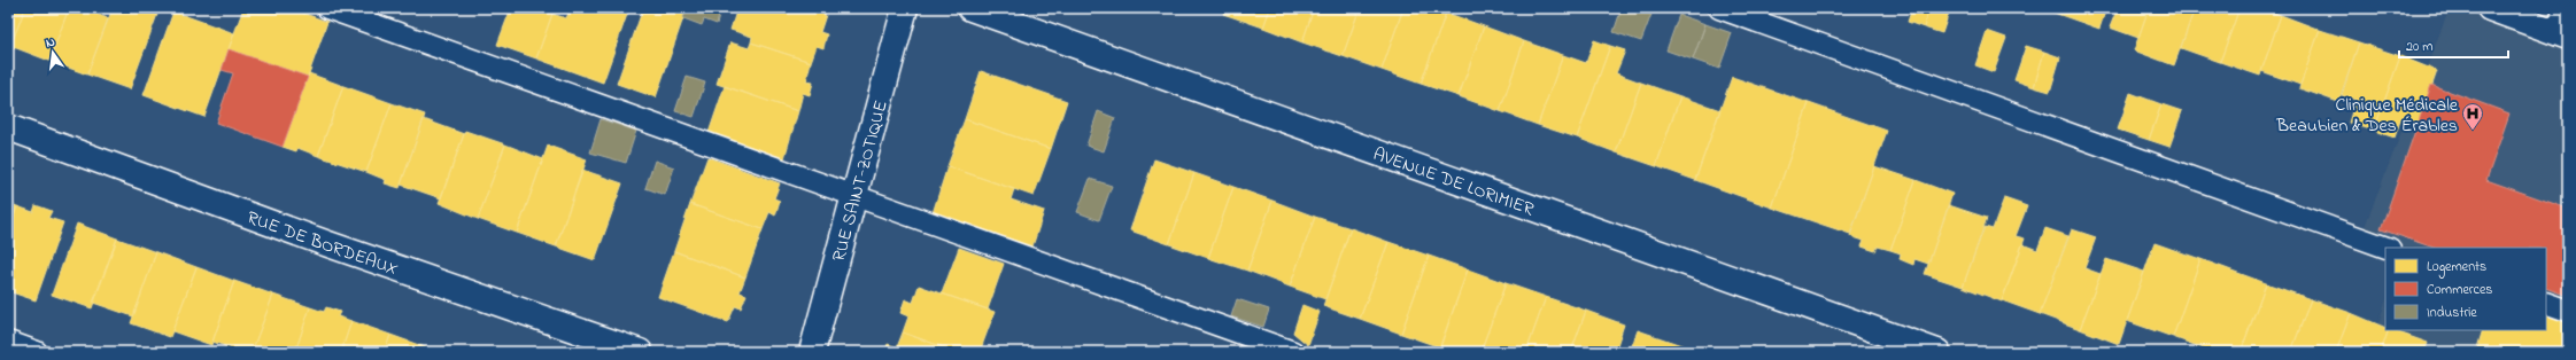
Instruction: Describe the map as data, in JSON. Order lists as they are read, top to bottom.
{
  "streets": {
    "street": ["RUE SAINT-ZOTIQUE", "AVENUE DE LORIMIER", "RUE DE BORDEAUX"]
  },
  "places": {
    "hospital": ["Clinique Médicale Beaubien & Des Érables"]
  },
  "legend": ["Logements", "Commerces", "Industrie"],
  "scale_bar": "20 m",
  "north": "top"
}
